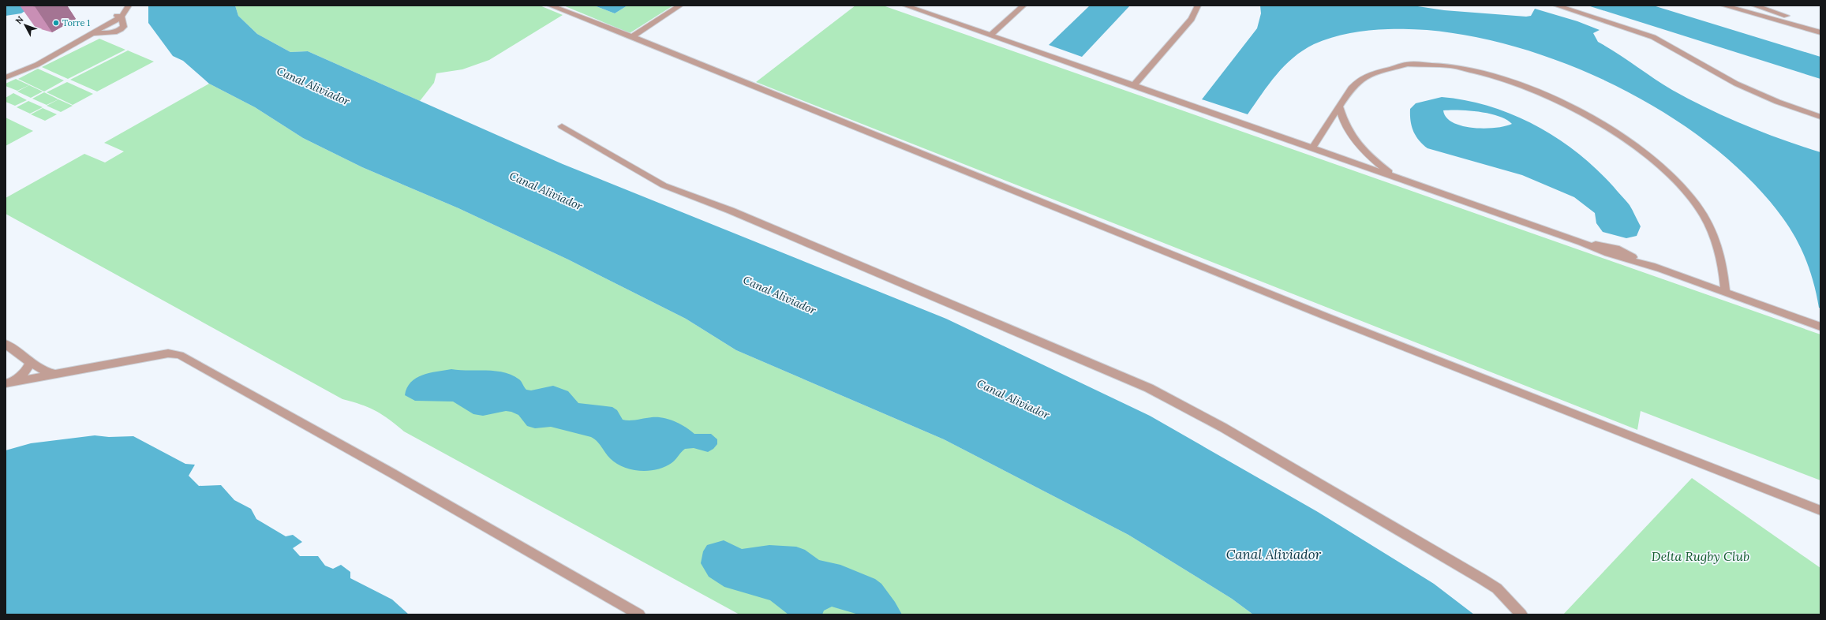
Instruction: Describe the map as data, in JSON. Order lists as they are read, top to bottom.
{
  "water": ["Canal Aliviador"],
  "parks": ["Delta Rugby Club"],
  "places": ["Torre 1"],
  "north": "top left"
}
